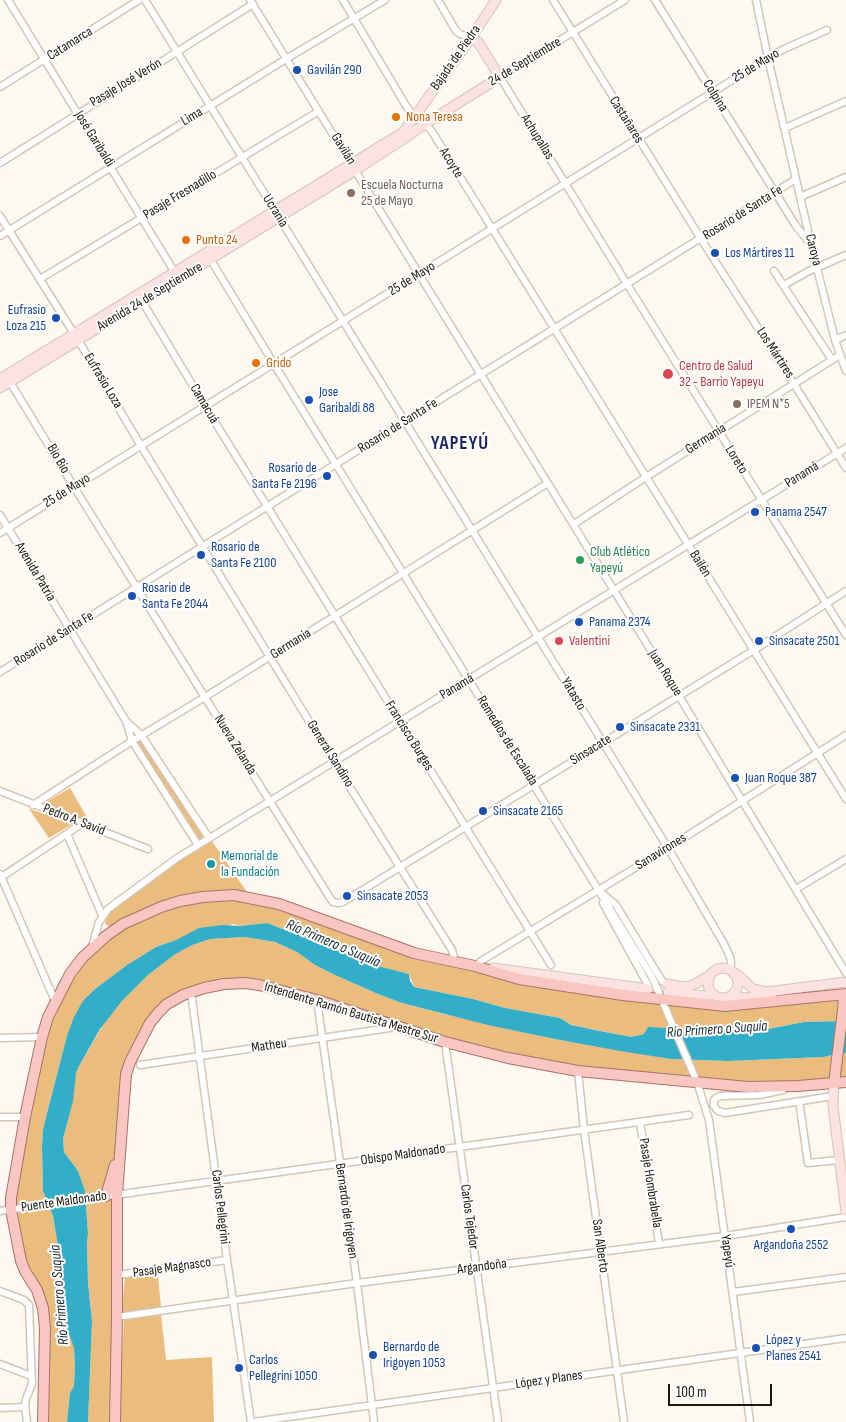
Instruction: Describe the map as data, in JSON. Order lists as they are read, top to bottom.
{
  "streets": {
    "main road": [
      "Bajada de Piedra",
      "24 de Septiembre",
      "Achupallas",
      "Avenida 24 de Septiembre",
      "Intendente Ramón Bautista Mestre Sur"
    ],
    "street": [
      "Catamarca",
      "25 de Mayo",
      "Pasaje José Verón",
      "Colpina",
      "Lima",
      "Castañares",
      "José Garibaldi",
      "Gavilán",
      "Acoyte",
      "Pasaje Fresnadillo",
      "Ucrania",
      "Rosario de Santa Fe",
      "Caroya",
      "Los Mártires",
      "Eufrasio Loza",
      "Camacuá",
      "Germania",
      "Bio Bio",
      "Loreto",
      "Panamá",
      "Bailén",
      "Avenida Patria",
      "Juan Roque",
      "Yatasto",
      "Francisco Burges",
      "Remedios de Escalada",
      "Nueva Zelanda",
      "Sinsacate",
      "General Sandino",
      "Pedro A. Savid",
      "Sanavirones",
      "Matheu",
      "Obispo Maldonado",
      "Pasaje Hombrabella",
      "Puente Maldonado",
      "Carlos Pellegrini",
      "Bernardo de Irigoyen",
      "Carlos Tejedor",
      "San Alberto",
      "Yapeyú",
      "Argandoña",
      "Pasaje Magnasco",
      "López y Planes"
    ]
  },
  "crossings": [
    ["Catamarca", "José Garibaldi"],
    ["Bajada de Piedra", "Achupallas"],
    ["Bajada de Piedra", "Acoyte"],
    ["Bajada de Piedra", "Avenida 24 de Septiembre"],
    ["24 de Septiembre", "Castañares"],
    ["24 de Septiembre", "Achupallas"],
    ["24 de Septiembre", "Acoyte"],
    ["24 de Septiembre", "Avenida 24 de Septiembre"],
    ["25 de Mayo", "Colpina"],
    ["25 de Mayo", "Castañares"],
    ["25 de Mayo", "Achupallas"],
    ["25 de Mayo", "Gavilán"],
    ["25 de Mayo", "Acoyte"],
    ["25 de Mayo", "Ucrania"],
    ["25 de Mayo", "Caroya"],
    ["25 de Mayo", "Eufrasio Loza"],
    ["25 de Mayo", "Camacuá"],
    ["25 de Mayo", "Bio Bio"],
    ["25 de Mayo", "Avenida Patria"],
    ["Pasaje José Verón", "José Garibaldi"],
    ["Pasaje José Verón", "Gavilán"],
    ["Pasaje José Verón", "Ucrania"],
    ["Colpina", "Rosario de Santa Fe"],
    ["Colpina", "Caroya"],
    ["Lima", "José Garibaldi"],
    ["Lima", "Gavilán"],
    ["Lima", "Acoyte"],
    ["Lima", "Ucrania"],
    ["Lima", "Eufrasio Loza"],
    ["Castañares", "Rosario de Santa Fe"],
    ["Castañares", "Los Mártires"],
    ["Achupallas", "Rosario de Santa Fe"],
    ["Achupallas", "Loreto"],
    ["José Garibaldi", "Pasaje Fresnadillo"],
    ["José Garibaldi", "Avenida 24 de Septiembre"],
    ["Gavilán", "Pasaje Fresnadillo"],
    ["Gavilán", "Rosario de Santa Fe"],
    ["Gavilán", "Avenida 24 de Septiembre"],
    ["Gavilán", "Juan Roque"],
    ["Acoyte", "Rosario de Santa Fe"],
    ["Acoyte", "Avenida 24 de Septiembre"],
    ["Acoyte", "Bailén"],
    ["Pasaje Fresnadillo", "Ucrania"],
    ["Pasaje Fresnadillo", "Eufrasio Loza"],
    ["Ucrania", "Rosario de Santa Fe"],
    ["Ucrania", "Avenida 24 de Septiembre"],
    ["Ucrania", "Yatasto"],
    ["Rosario de Santa Fe", "Caroya"],
    ["Rosario de Santa Fe", "Los Mártires"],
    ["Rosario de Santa Fe", "Eufrasio Loza"],
    ["Rosario de Santa Fe", "Camacuá"],
    ["Rosario de Santa Fe", "Bio Bio"],
    ["Rosario de Santa Fe", "Loreto"],
    ["Rosario de Santa Fe", "Bailén"],
    ["Rosario de Santa Fe", "Avenida Patria"],
    ["Rosario de Santa Fe", "Juan Roque"],
    ["Rosario de Santa Fe", "Yatasto"],
    ["Rosario de Santa Fe", "Francisco Burges"],
    ["Rosario de Santa Fe", "Remedios de Escalada"],
    ["Rosario de Santa Fe", "Nueva Zelanda"],
    ["Rosario de Santa Fe", "General Sandino"],
    ["Caroya", "Germania"],
    ["Avenida 24 de Septiembre", "Eufrasio Loza"],
    ["Avenida 24 de Septiembre", "Camacuá"],
    ["Avenida 24 de Septiembre", "Bio Bio"],
    ["Los Mártires", "Germania"],
    ["Los Mártires", "Panamá"],
    ["Eufrasio Loza", "General Sandino"],
    ["Camacuá", "Francisco Burges"],
    ["Germania", "Loreto"],
    ["Germania", "Bailén"],
    ["Germania", "Juan Roque"],
    ["Germania", "Yatasto"],
    ["Germania", "Francisco Burges"],
    ["Germania", "Remedios de Escalada"],
    ["Germania", "Nueva Zelanda"],
    ["Germania", "General Sandino"],
    ["Germania", "Pedro A. Savid"],
    ["Bio Bio", "Nueva Zelanda"],
    ["Loreto", "Panamá"],
    ["Loreto", "Sinsacate"],
    ["Panamá", "Bailén"],
    ["Panamá", "Juan Roque"],
    ["Panamá", "Yatasto"],
    ["Panamá", "Francisco Burges"],
    ["Panamá", "Remedios de Escalada"],
    ["Panamá", "Nueva Zelanda"],
    ["Panamá", "General Sandino"],
    ["Bailén", "Sinsacate"],
    ["Bailén", "Sanavirones"],
    ["Juan Roque", "Sinsacate"],
    ["Juan Roque", "Sanavirones"],
    ["Yatasto", "Sinsacate"],
    ["Yatasto", "Sanavirones"],
    ["Francisco Burges", "Sinsacate"],
    ["Francisco Burges", "Sanavirones"],
    ["Remedios de Escalada", "Sinsacate"],
    ["Remedios de Escalada", "Sanavirones"],
    ["Remedios de Escalada", "Yapeyú"],
    ["Nueva Zelanda", "Sinsacate"],
    ["Sinsacate", "General Sandino"],
    ["Intendente Ramón Bautista Mestre Sur", "Matheu"],
    ["Intendente Ramón Bautista Mestre Sur", "Obispo Maldonado"],
    ["Intendente Ramón Bautista Mestre Sur", "Puente Maldonado"],
    ["Intendente Ramón Bautista Mestre Sur", "Carlos Pellegrini"],
    ["Intendente Ramón Bautista Mestre Sur", "Bernardo de Irigoyen"],
    ["Intendente Ramón Bautista Mestre Sur", "Carlos Tejedor"],
    ["Intendente Ramón Bautista Mestre Sur", "San Alberto"],
    ["Intendente Ramón Bautista Mestre Sur", "Yapeyú"],
    ["Intendente Ramón Bautista Mestre Sur", "Argandoña"],
    ["Intendente Ramón Bautista Mestre Sur", "Pasaje Magnasco"],
    ["Matheu", "Carlos Pellegrini"],
    ["Matheu", "Bernardo de Irigoyen"],
    ["Obispo Maldonado", "Pasaje Hombrabella"],
    ["Obispo Maldonado", "Puente Maldonado"],
    ["Obispo Maldonado", "Carlos Pellegrini"],
    ["Obispo Maldonado", "Bernardo de Irigoyen"],
    ["Obispo Maldonado", "Carlos Tejedor"],
    ["Obispo Maldonado", "San Alberto"],
    ["Pasaje Hombrabella", "Argandoña"],
    ["Carlos Pellegrini", "Argandoña"],
    ["Carlos Pellegrini", "Pasaje Magnasco"],
    ["Carlos Pellegrini", "López y Planes"],
    ["Bernardo de Irigoyen", "Argandoña"],
    ["Bernardo de Irigoyen", "López y Planes"],
    ["Carlos Tejedor", "Argandoña"],
    ["Carlos Tejedor", "López y Planes"],
    ["San Alberto", "Argandoña"],
    ["San Alberto", "López y Planes"],
    ["Yapeyú", "Argandoña"],
    ["Yapeyú", "López y Planes"]
  ],
  "districts": ["YAPEYÚ"],
  "water": ["Río Primero o Suquía"],
  "places": [
    "Gavilán 290",
    "Nona Teresa",
    "Escuela Nocturna 25 de Mayo",
    "Punto 24",
    "Los Mártires 11",
    "Eufrasio Loza 215",
    "Grido",
    "Centro de Salud 32 - Barrio Yapeyu",
    "Jose Garibaldi 88",
    "IPEM N*5",
    "Rosario de Santa Fe 2196",
    "Panama 2547",
    "Rosario de Santa Fe 2100",
    "Club Atlético Yapeyú",
    "Rosario de Santa Fe 2044",
    "Panama 2374",
    "Valentini",
    "Sinsacate 2501",
    "Sinsacate 2331",
    "Juan Roque 387",
    "Sinsacate 2165",
    "Memorial de la Fundación",
    "Sinsacate 2053",
    "Argandoña 2552",
    "López y Planes 2541",
    "Bernardo de Irigoyen 1053",
    "Carlos Pellegrini 1050"
  ],
  "scale_bar": "100 m"
}
